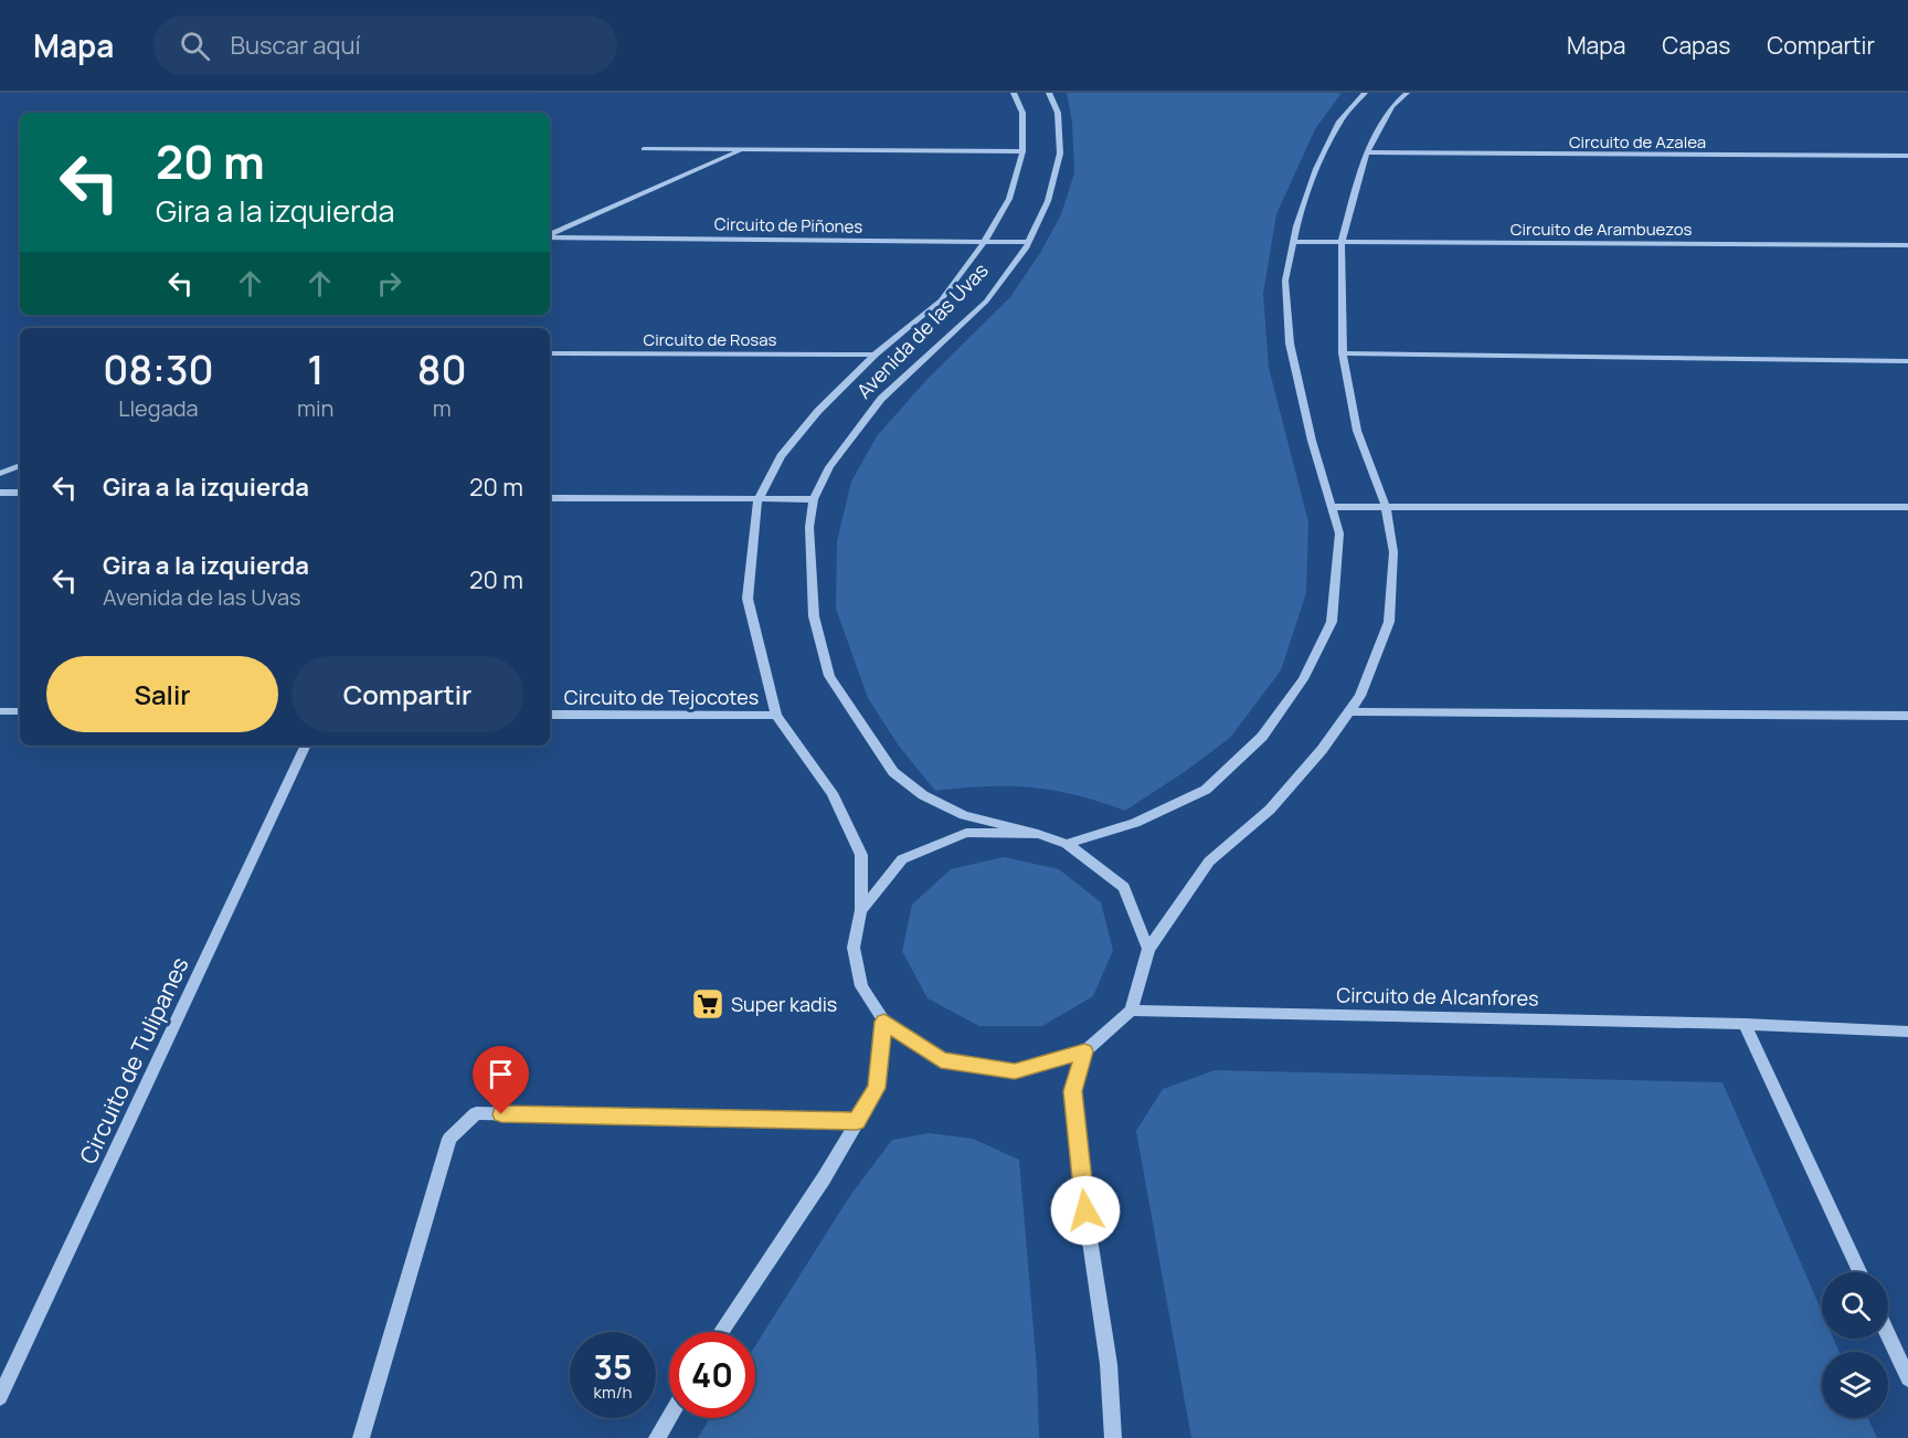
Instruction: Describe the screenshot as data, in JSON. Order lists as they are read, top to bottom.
{
  "streets": {
    "street": [
      "Circuito de Azalea",
      "Circuito de Piñones",
      "Circuito de Arambuezos",
      "Avenida de las Uvas",
      "Circuito de Rosas",
      "Circuito de Tejocotes",
      "Circuito de Alcanfores",
      "Circuito de Tulipanes"
    ]
  },
  "crossings": [
    ["Circuito de Piñones", "Avenida de las Uvas"],
    ["Avenida de las Uvas", "Circuito de Rosas"],
    ["Avenida de las Uvas", "Circuito de Tejocotes"]
  ],
  "places": {
    "supermarket": ["Super kadis"]
  },
  "page": {
    "header": "Mapa",
    "search": "Buscar aquí",
    "nav": ["Mapa", "Capas", "Compartir"],
    "turn": ["20 m", "Gira a la izquierda"],
    "eta": [
      "08:30",
      "Llegada",
      "1",
      "min",
      "80",
      "m"
    ],
    "list": [
      {
        "name": "Gira a la izquierda",
        "value": "20 m"
      },
      {
        "name": "Gira a la izquierda",
        "note": "Avenida de las Uvas",
        "value": "20 m"
      }
    ],
    "buttons": ["Salir", "Compartir"],
    "speed": "35 km/h",
    "limit": "40"
  }
}
